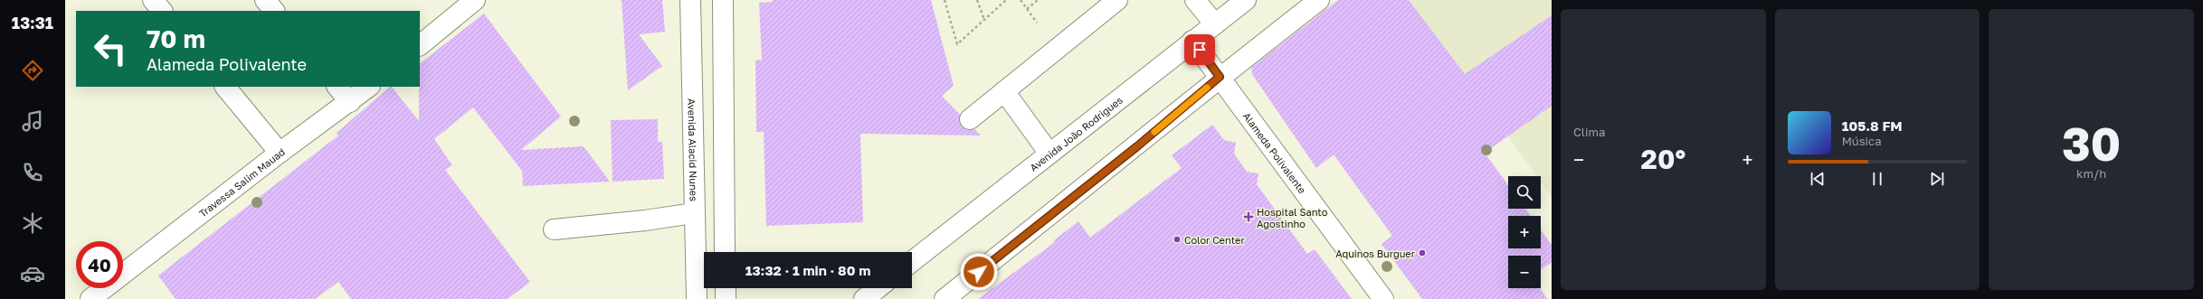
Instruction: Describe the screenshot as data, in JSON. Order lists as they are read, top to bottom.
{
  "streets": {
    "street": [
      "Avenida João Rodrigues",
      "Avenida Alacid Nunes",
      "Alameda Polivalente",
      "Travessa Salim Mauad"
    ]
  },
  "crossings": [
    ["Avenida João Rodrigues", "Alameda Polivalente"]
  ],
  "places": {
    "health": ["Hospital Santo Agostinho"],
    "other": ["Color Center", "Aquinos Burguer"]
  },
  "page": {
    "tabs": "13:31",
    "tile": [
      "Clima",
      ["30", "km/h"]
    ],
    "turn": ["70 m", "Alameda Polivalente"],
    "song": ["105.8 FM", "Música"],
    "heat": ["−", "20°", "+"],
    "map_buttons": ["+", "−"],
    "limit": "40",
    "trip": "13:32 · 1 min · 80 m"
  }
}
